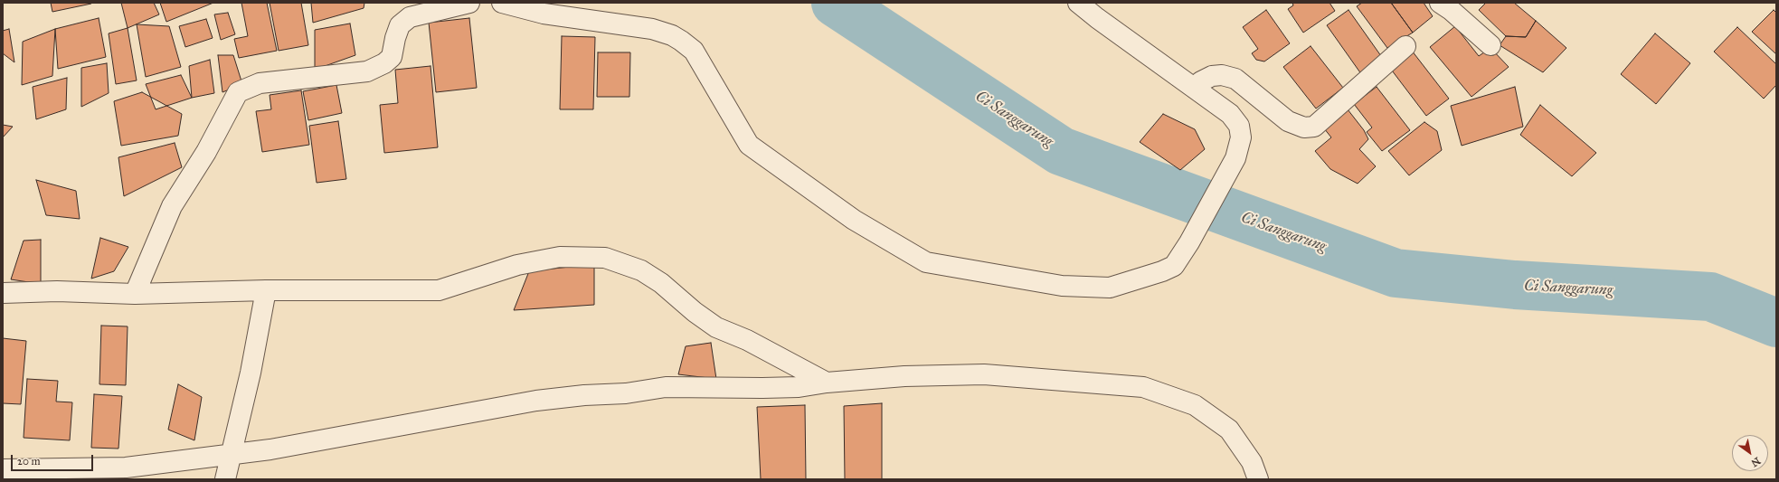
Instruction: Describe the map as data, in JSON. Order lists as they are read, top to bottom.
{
  "water": ["Ci Sanggarung"],
  "scale_bar": "20 m",
  "north": "bottom right"
}
